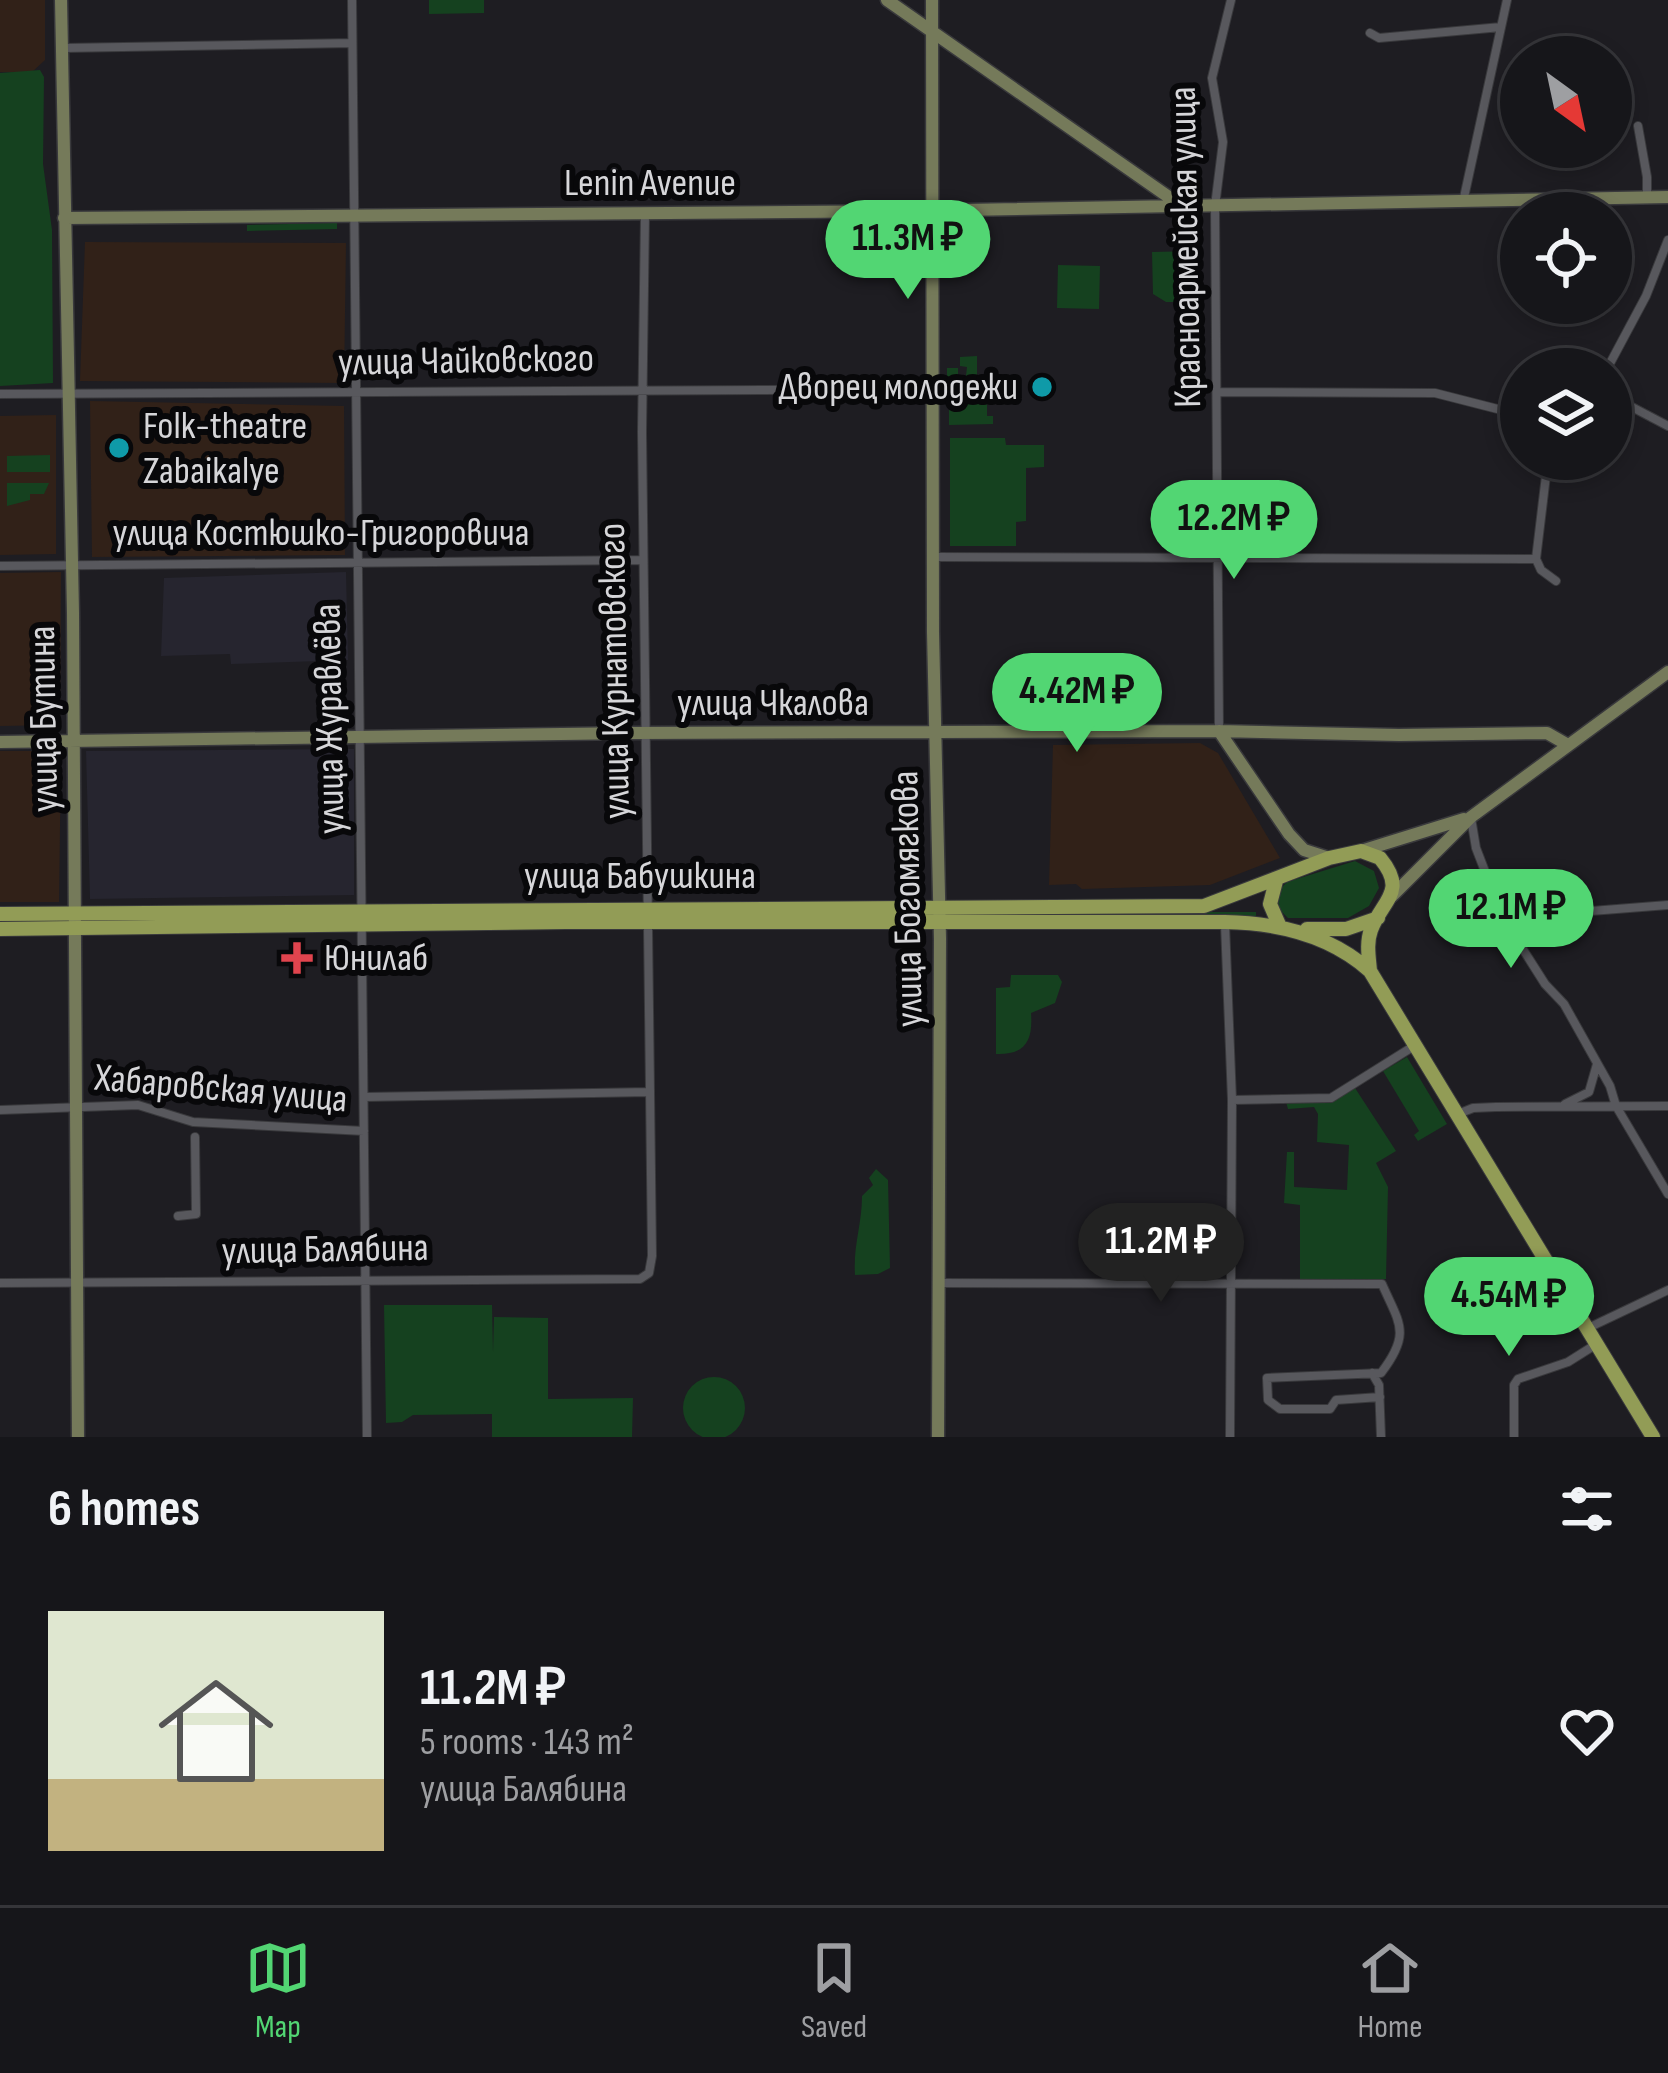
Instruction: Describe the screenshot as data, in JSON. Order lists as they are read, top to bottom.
{
  "streets": {
    "main road": [
      "Lenin Avenue",
      "улица Чкалова",
      "улица Бутина",
      "улица Бабушкина",
      "улица Богомягкова"
    ],
    "street": [
      "Красноармейская улица",
      "улица Чайковского",
      "улица Костюшко-Григоровича",
      "улица Курнатовского",
      "улица Журавлёва",
      "Хабаровская улица",
      "улица Балябина"
    ]
  },
  "crossings": [
    ["Lenin Avenue", "Красноармейская улица"],
    ["Lenin Avenue", "улица Курнатовского"],
    ["Lenin Avenue", "улица Бутина"],
    ["Lenin Avenue", "улица Журавлёва"],
    ["Lenin Avenue", "улица Богомягкова"],
    ["Красноармейская улица", "улица Чкалова"],
    ["улица Чайковского", "улица Курнатовского"],
    ["улица Чайковского", "улица Бутина"],
    ["улица Чайковского", "улица Журавлёва"],
    ["улица Чайковского", "улица Богомягкова"],
    ["улица Костюшко-Григоровича", "улица Курнатовского"],
    ["улица Костюшко-Григоровича", "улица Бутина"],
    ["улица Костюшко-Григоровича", "улица Журавлёва"],
    ["улица Курнатовского", "улица Чкалова"],
    ["улица Курнатовского", "улица Бабушкина"],
    ["улица Курнатовского", "Хабаровская улица"],
    ["улица Курнатовского", "улица Балябина"],
    ["улица Чкалова", "улица Бутина"],
    ["улица Чкалова", "улица Журавлёва"],
    ["улица Чкалова", "улица Богомягкова"],
    ["улица Бутина", "улица Бабушкина"],
    ["улица Бутина", "Хабаровская улица"],
    ["улица Бутина", "улица Балябина"],
    ["улица Журавлёва", "улица Бабушкина"],
    ["улица Журавлёва", "Хабаровская улица"],
    ["улица Журавлёва", "улица Балябина"],
    ["улица Бабушкина", "улица Богомягкова"]
  ],
  "places": {
    "other": ["Дворец молодежи", "Folk-theatre Zabaikalye"],
    "health": ["Юнилаб"]
  },
  "north": "bottom right",
  "page": {
    "price": [
      "11.3M ₽",
      "12.2M ₽",
      "4.42M ₽",
      "12.1M ₽",
      "11.2M ₽",
      "4.54M ₽"
    ],
    "heading": "6 homes",
    "list": [
      {
        "name": "11.2M ₽",
        "note": "5 rooms · 143 m² · улица Балябина"
      }
    ],
    "tabs": ["Map", "Saved", "Home"]
  }
}
